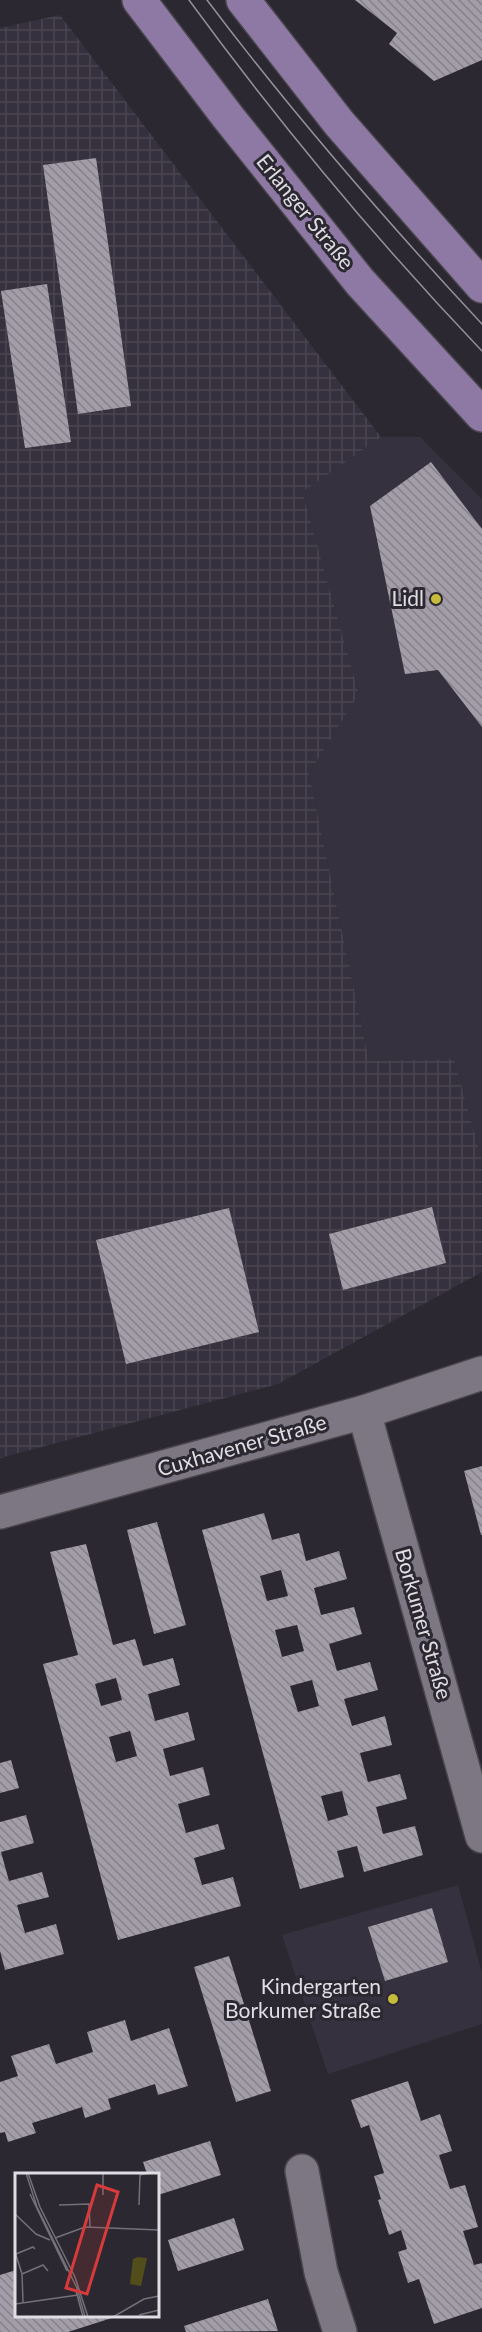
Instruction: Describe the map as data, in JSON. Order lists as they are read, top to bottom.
{
  "streets": {
    "main road": ["Erlanger Straße"],
    "street": ["Cuxhavener Straße", "Borkumer Straße"]
  },
  "crossings": [
    ["Cuxhavener Straße", "Borkumer Straße"]
  ],
  "places": ["Lidl", "Kindergarten Borkumer Straße"]
}
